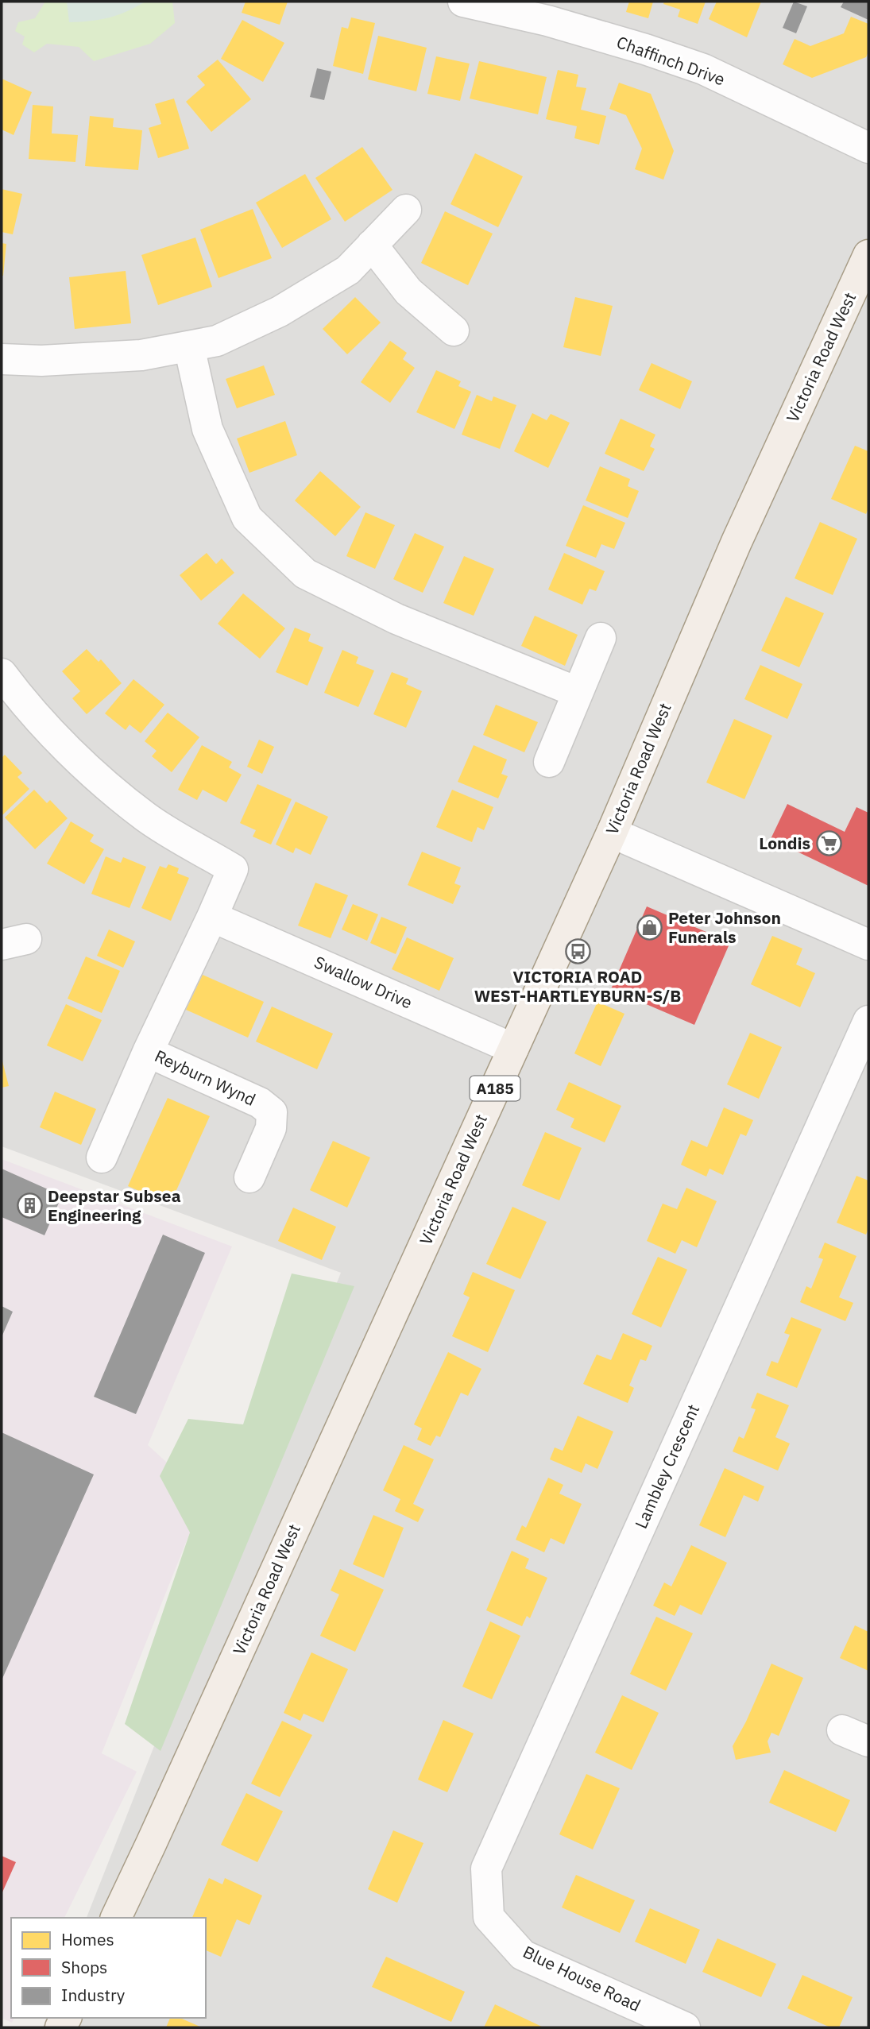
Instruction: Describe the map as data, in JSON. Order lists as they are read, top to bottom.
{
  "streets": {
    "main road": ["Victoria Road West", "A185"],
    "street": [
      "Chaffinch Drive",
      "Swallow Drive",
      "Reyburn Wynd",
      "Lambley Crescent",
      "Blue House Road"
    ]
  },
  "crossings": [
    ["Victoria Road West", "Swallow Drive"],
    ["Swallow Drive", "Reyburn Wynd"],
    ["Lambley Crescent", "Blue House Road"]
  ],
  "places": {
    "supermarket": ["Londis"],
    "shop": ["Peter Johnson Funerals"],
    "bus stop": ["VICTORIA ROAD WEST-HARTLEYBURN-S/B"],
    "building": ["Deepstar Subsea Engineering"]
  },
  "legend": ["Homes", "Shops", "Industry"]
}
